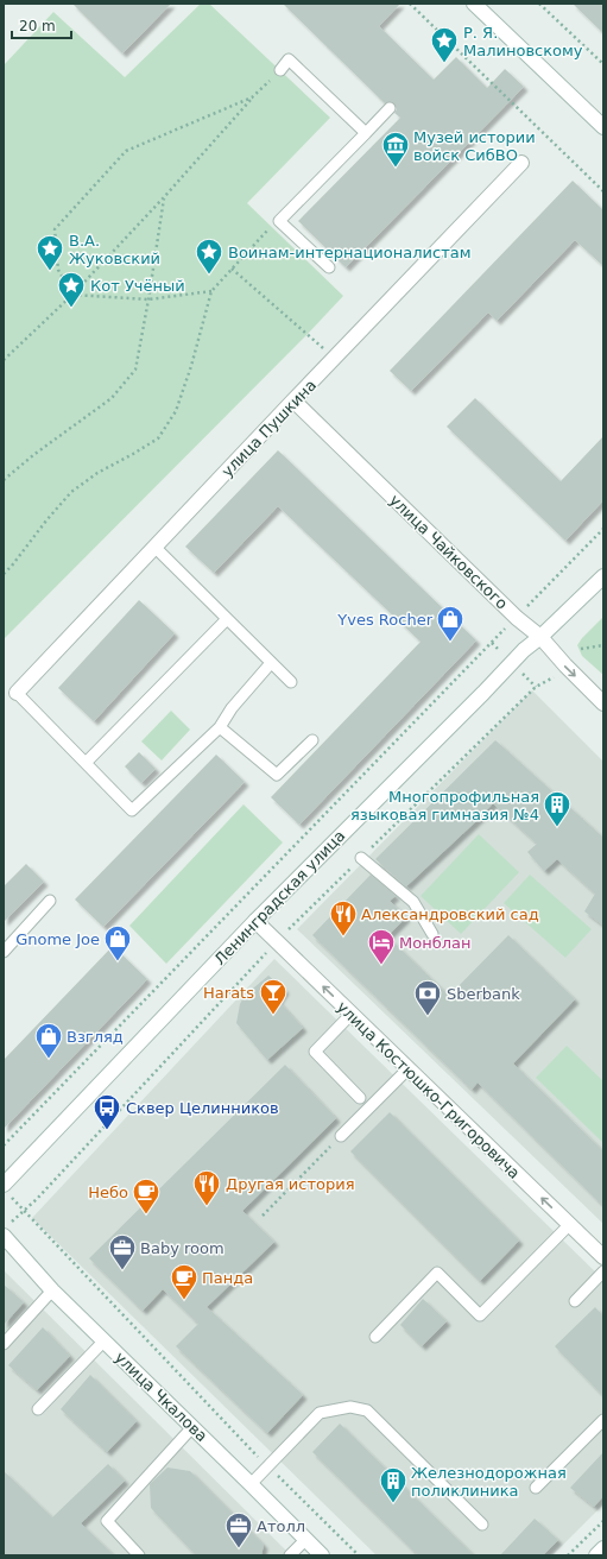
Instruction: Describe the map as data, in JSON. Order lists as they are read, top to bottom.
{
  "streets": {
    "street": [
      "улица Пушкина",
      "улица Чайковского",
      "Ленинградская улица",
      "улица Костюшко-Григоровича",
      "улица Чкалова"
    ]
  },
  "crossings": [
    ["улица Пушкина", "улица Чайковского"],
    ["улица Чайковского", "Ленинградская улица"],
    ["Ленинградская улица", "улица Костюшко-Григоровича"]
  ],
  "one_way": ["улица Костюшко-Григоровича"],
  "places": {
    "place": [
      "Р. Я. Малиновскому",
      "В.А. Жуковский",
      "Воинам-интернационалистам",
      "Кот Учёный"
    ],
    "museum": ["Музей истории войск СибВО"],
    "shop": ["Yves Rocher", "Gnome Joe", "Взгляд"],
    "building": ["Многопрофильная языковая гимназия №4", "Железнодорожная поликлиника"],
    "restaurant": ["Александровский сад", "Другая история"],
    "hotel": ["Монблан"],
    "bar": ["Harats"],
    "bank": ["Sberbank"],
    "bus stop": ["Сквер Целинников"],
    "cafe": ["Небо", "Панда"],
    "office": ["Baby room", "Атолл"]
  },
  "scale_bar": "20 m"
}
